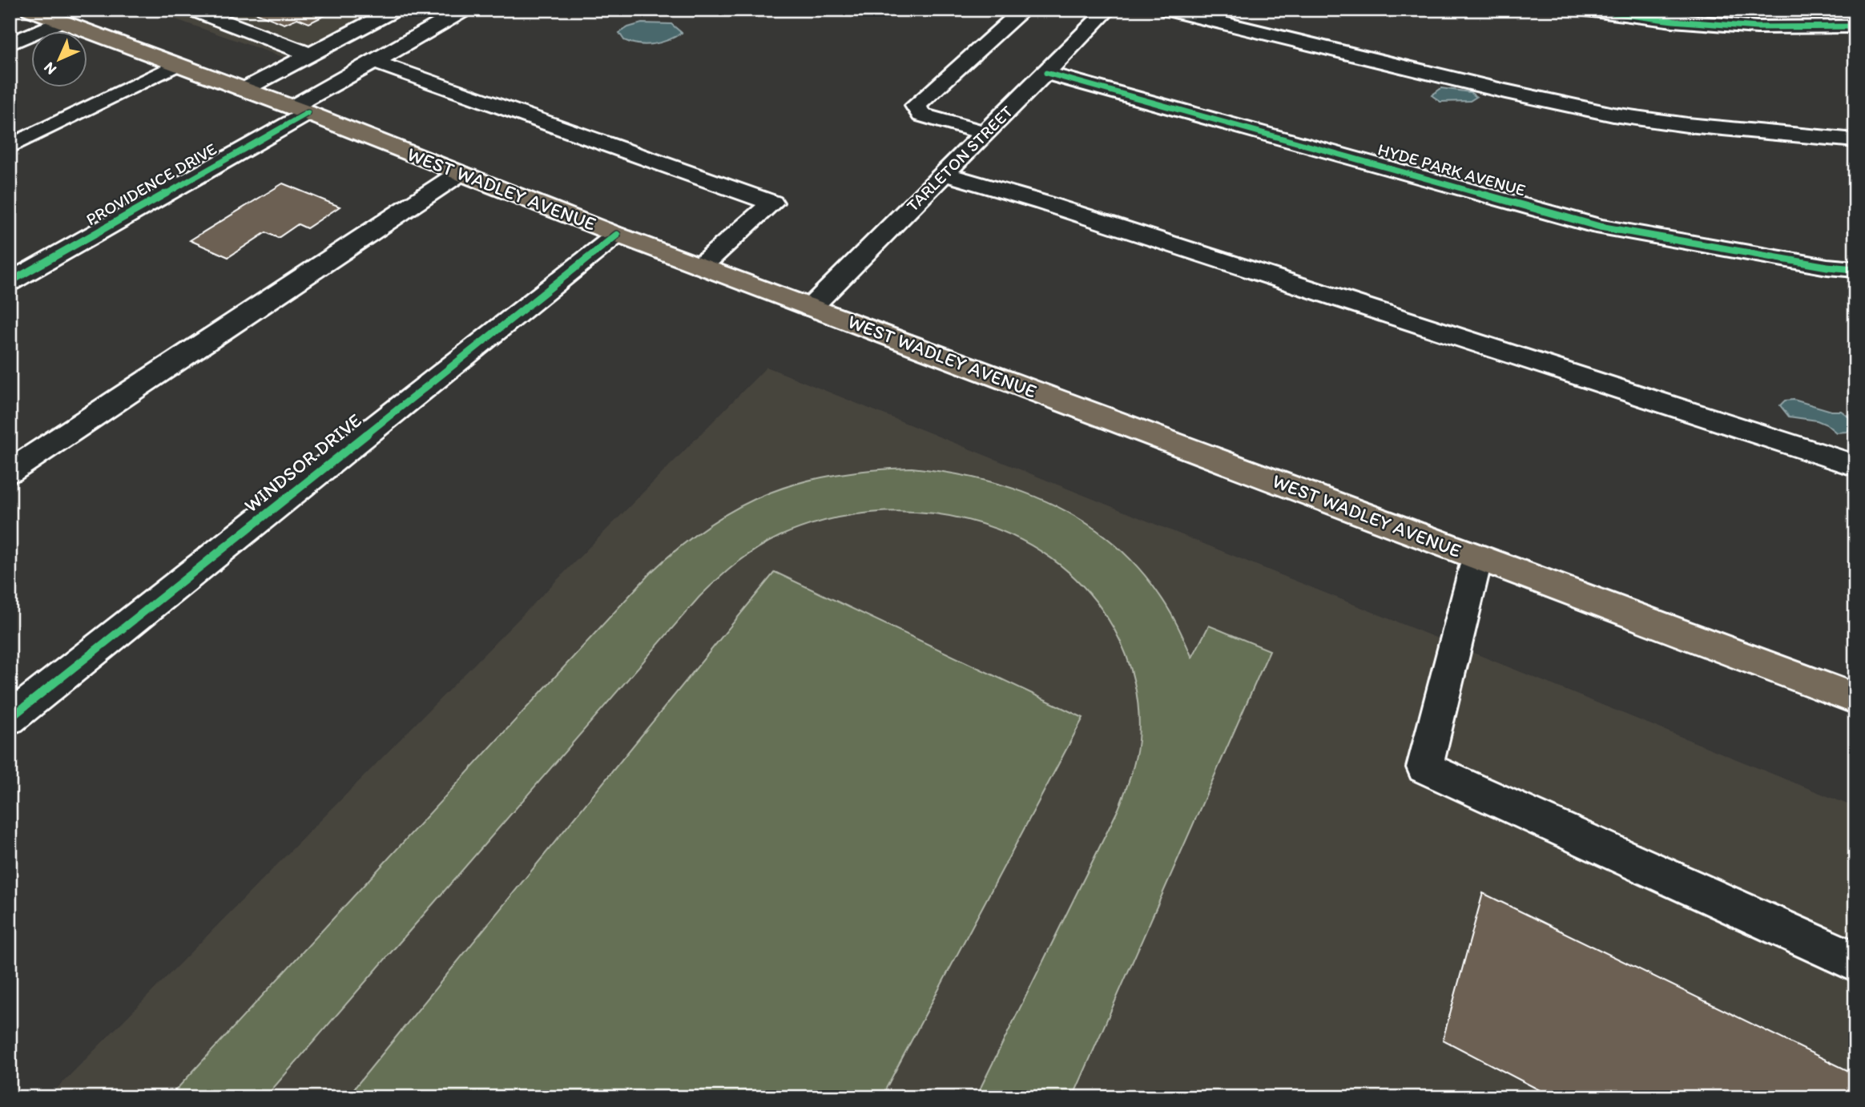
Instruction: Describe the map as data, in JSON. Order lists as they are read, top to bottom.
{
  "streets": {
    "main road": ["WEST WADLEY AVENUE"],
    "street": [
      "TARLETON STREET",
      "HYDE PARK AVENUE",
      "PROVIDENCE DRIVE",
      "WINDSOR DRIVE"
    ]
  },
  "crossings": [
    ["TARLETON STREET", "HYDE PARK AVENUE"],
    ["TARLETON STREET", "WEST WADLEY AVENUE"],
    ["PROVIDENCE DRIVE", "WEST WADLEY AVENUE"],
    ["WEST WADLEY AVENUE", "WINDSOR DRIVE"]
  ],
  "north": "bottom left"
}
